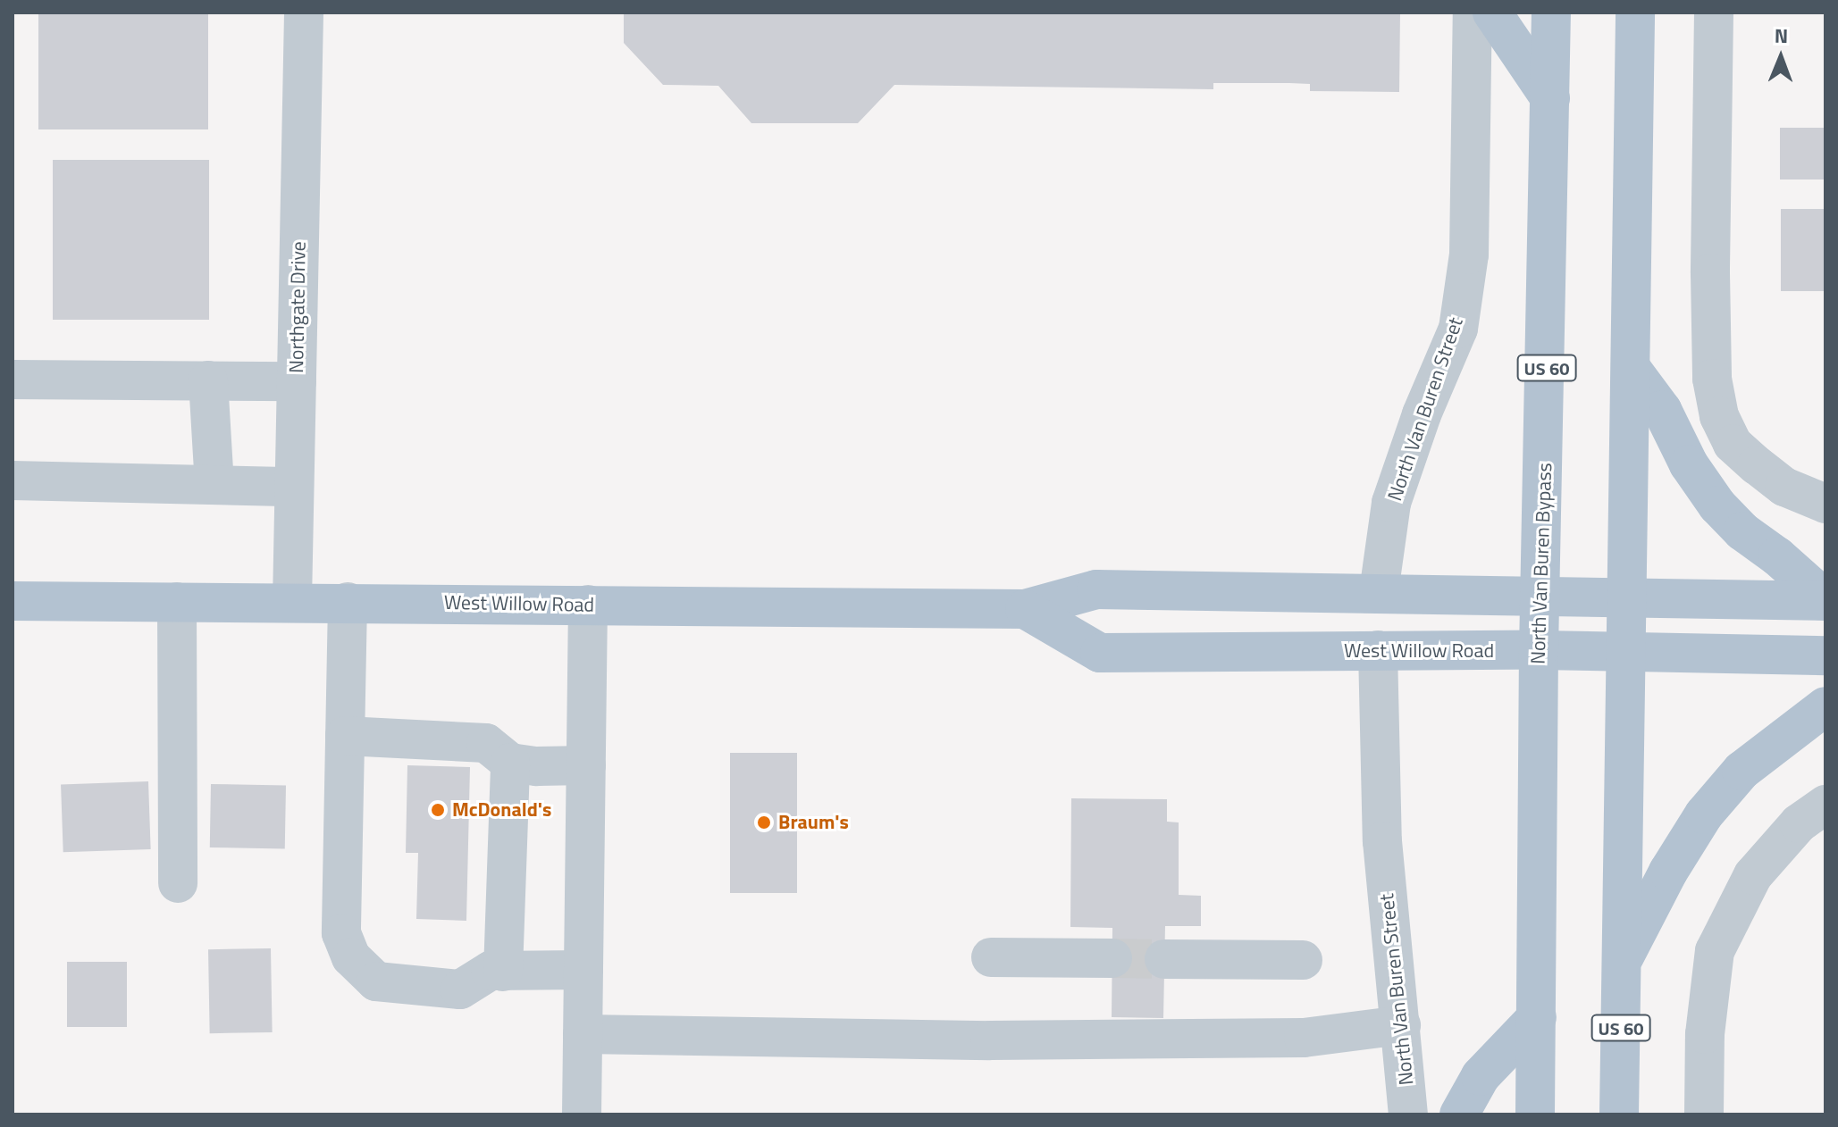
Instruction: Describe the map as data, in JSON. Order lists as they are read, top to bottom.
{
  "streets": {
    "main road": ["US 60", "North Van Buren Bypass", "West Willow Road"],
    "street": ["Northgate Drive", "North Van Buren Street"]
  },
  "crossings": [
    ["Northgate Drive", "West Willow Road"],
    ["US 60", "West Willow Road"],
    ["North Van Buren Street", "West Willow Road"],
    ["North Van Buren Bypass", "West Willow Road"]
  ],
  "places": ["McDonald's", "Braum's"],
  "north": "top"
}
